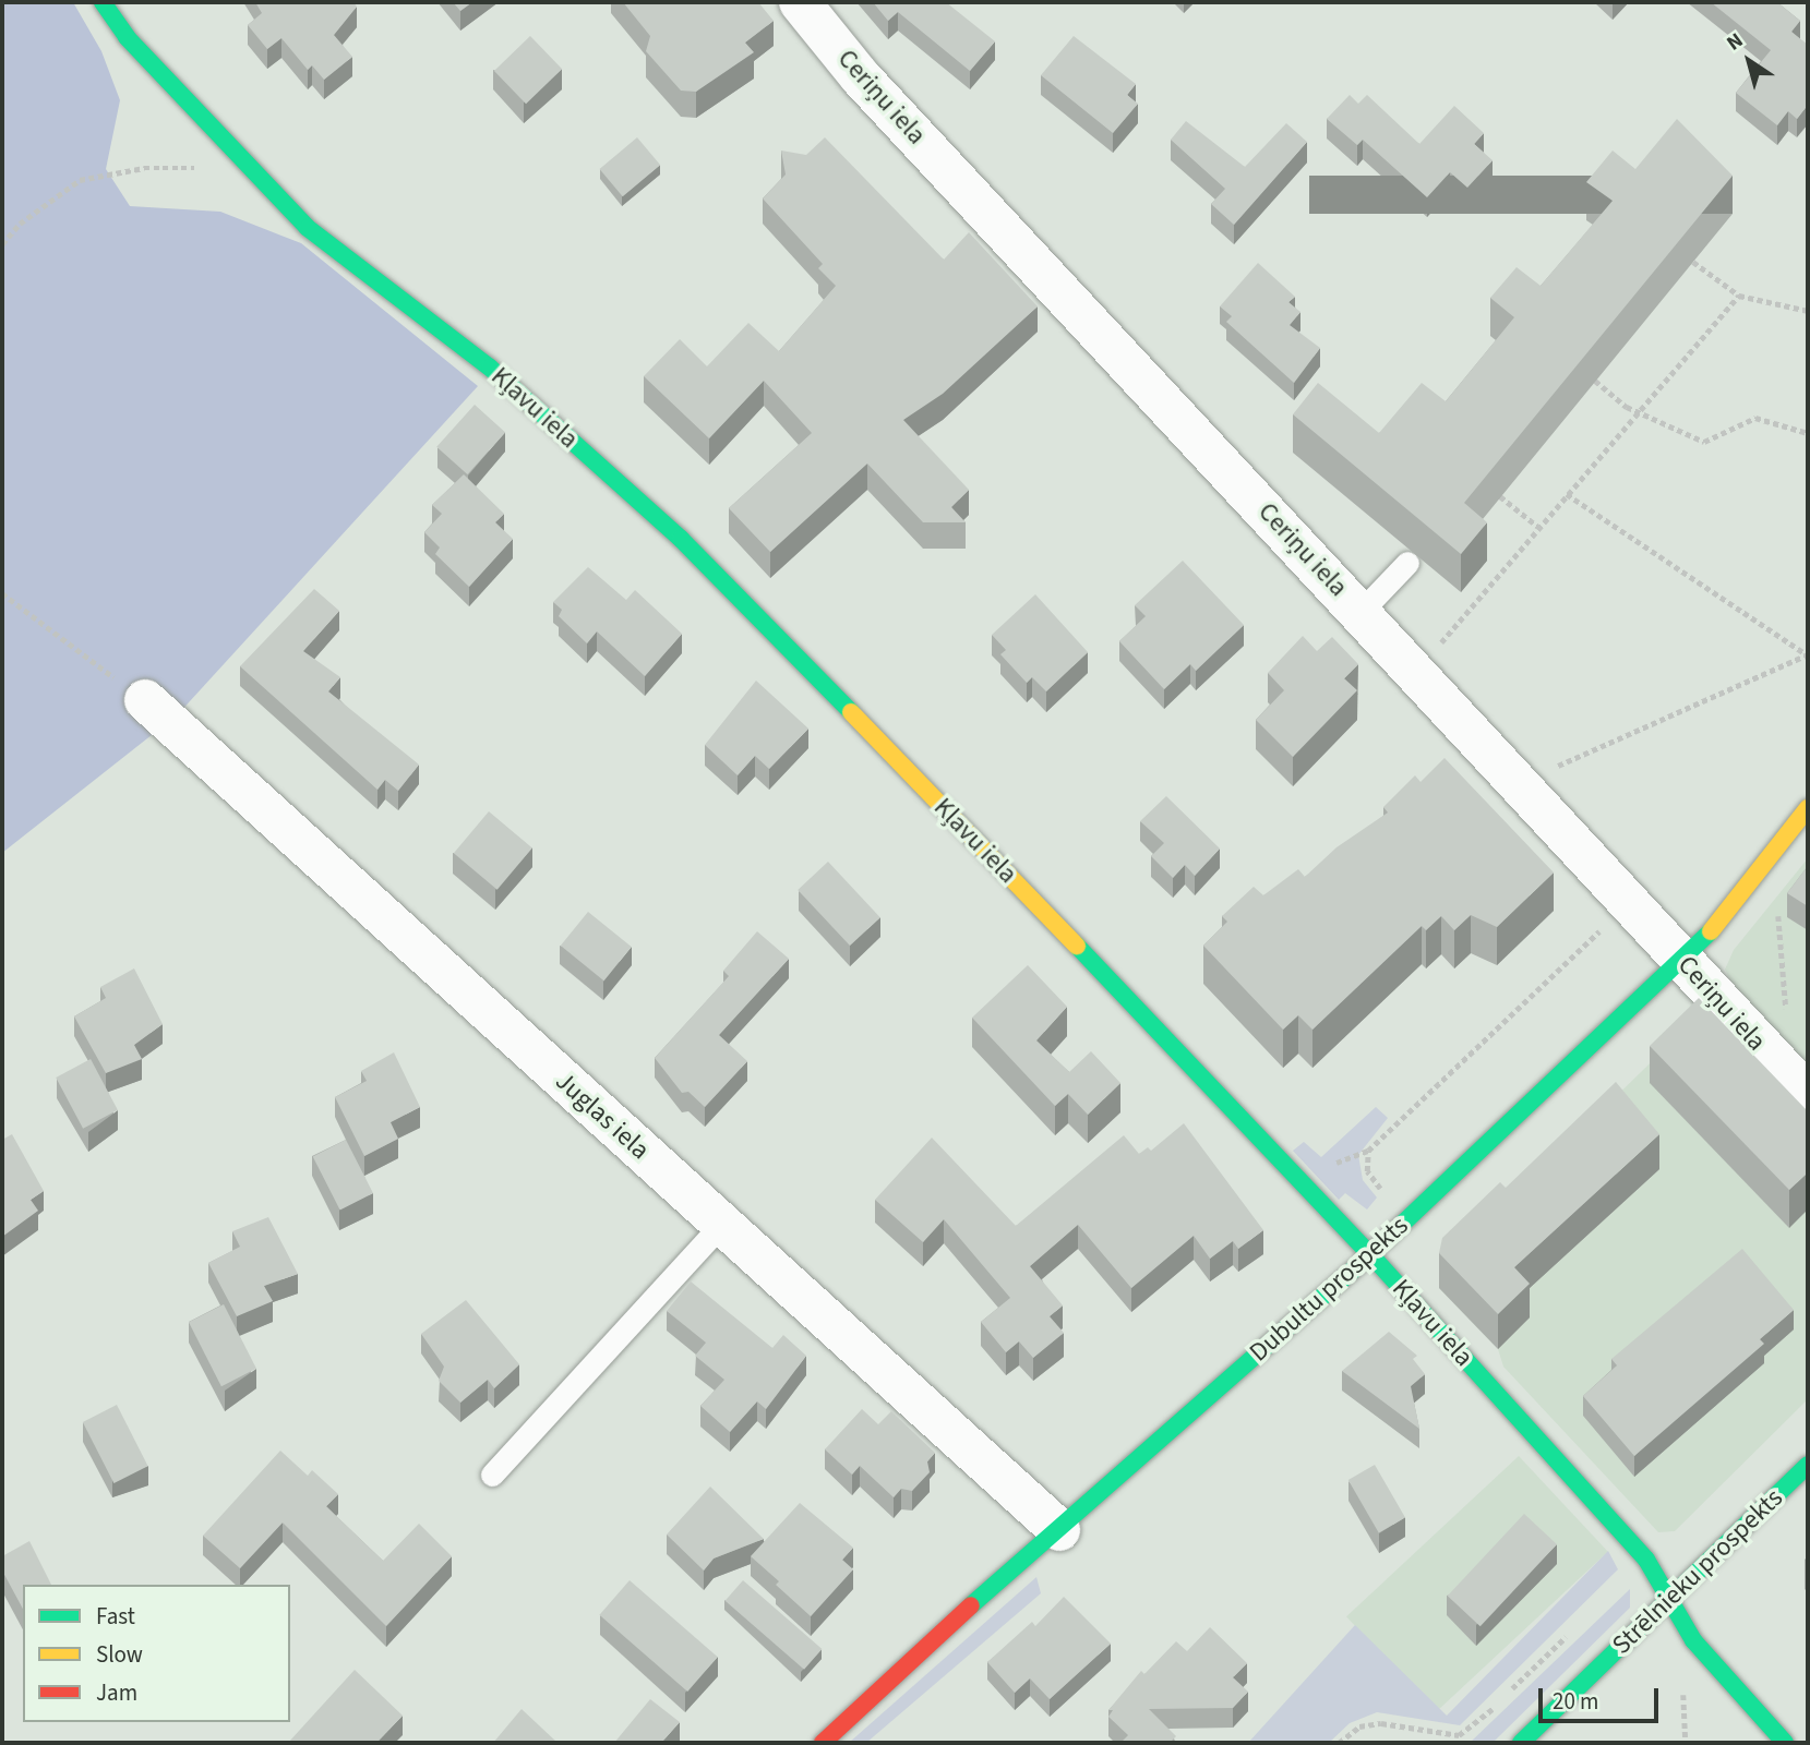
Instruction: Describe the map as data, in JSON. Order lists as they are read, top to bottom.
{
  "streets": {
    "street": [
      "Ceriņu iela",
      "Kļavu iela",
      "Juglas iela",
      "Dubultu prospekts",
      "Strēlnieku prospekts"
    ]
  },
  "crossings": [
    ["Ceriņu iela", "Dubultu prospekts"],
    ["Kļavu iela", "Dubultu prospekts"],
    ["Kļavu iela", "Strēlnieku prospekts"],
    ["Juglas iela", "Dubultu prospekts"]
  ],
  "legend": ["Fast", "Slow", "Jam"],
  "scale_bar": "20 m",
  "north": "top left"
}
